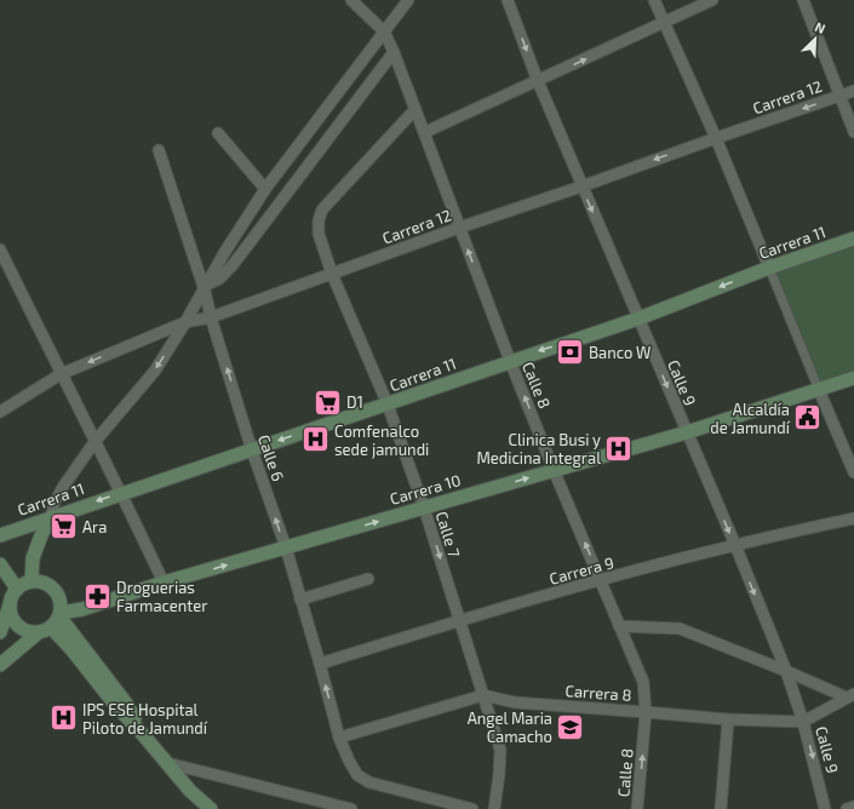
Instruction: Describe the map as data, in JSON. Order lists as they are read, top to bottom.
{
  "streets": {
    "main road": ["Carrera 11", "Carrera 10"],
    "street": [
      "Carrera 12",
      "Calle 9",
      "Calle 8",
      "Calle 6",
      "Calle 7",
      "Carrera 9",
      "Carrera 8"
    ]
  },
  "crossings": [
    ["Carrera 12", "Calle 9"],
    ["Carrera 12", "Calle 8"],
    ["Carrera 12", "Calle 6"],
    ["Carrera 12", "Calle 7"],
    ["Carrera 11", "Calle 9"],
    ["Carrera 11", "Calle 8"],
    ["Carrera 11", "Calle 6"],
    ["Carrera 11", "Calle 7"],
    ["Calle 9", "Carrera 10"],
    ["Calle 9", "Carrera 9"],
    ["Calle 9", "Carrera 8"],
    ["Calle 8", "Carrera 10"],
    ["Calle 8", "Calle 7"],
    ["Calle 8", "Carrera 9"],
    ["Calle 8", "Carrera 8"],
    ["Calle 6", "Carrera 10"],
    ["Calle 6", "Carrera 9"],
    ["Calle 6", "Carrera 8"],
    ["Carrera 10", "Calle 7"],
    ["Calle 7", "Carrera 9"],
    ["Calle 7", "Carrera 8"]
  ],
  "one_way": [
    "Carrera 12",
    "Carrera 11",
    "Calle 9",
    "Calle 8",
    "Calle 6",
    "Carrera 10"
  ],
  "places": {
    "bank": ["Banco W"],
    "supermarket": ["D1", "Ara"],
    "public building": ["Alcaldía de Jamundí"],
    "hospital": ["Comfenalco sede jamundi", "Clinica Busi y Medicina Integral", "IPS ESE Hospital Piloto de Jamundí"],
    "pharmacy": ["Droguerias Farmacenter"],
    "school or university": ["Angel Maria Camacho"]
  },
  "north": "top right"
}
